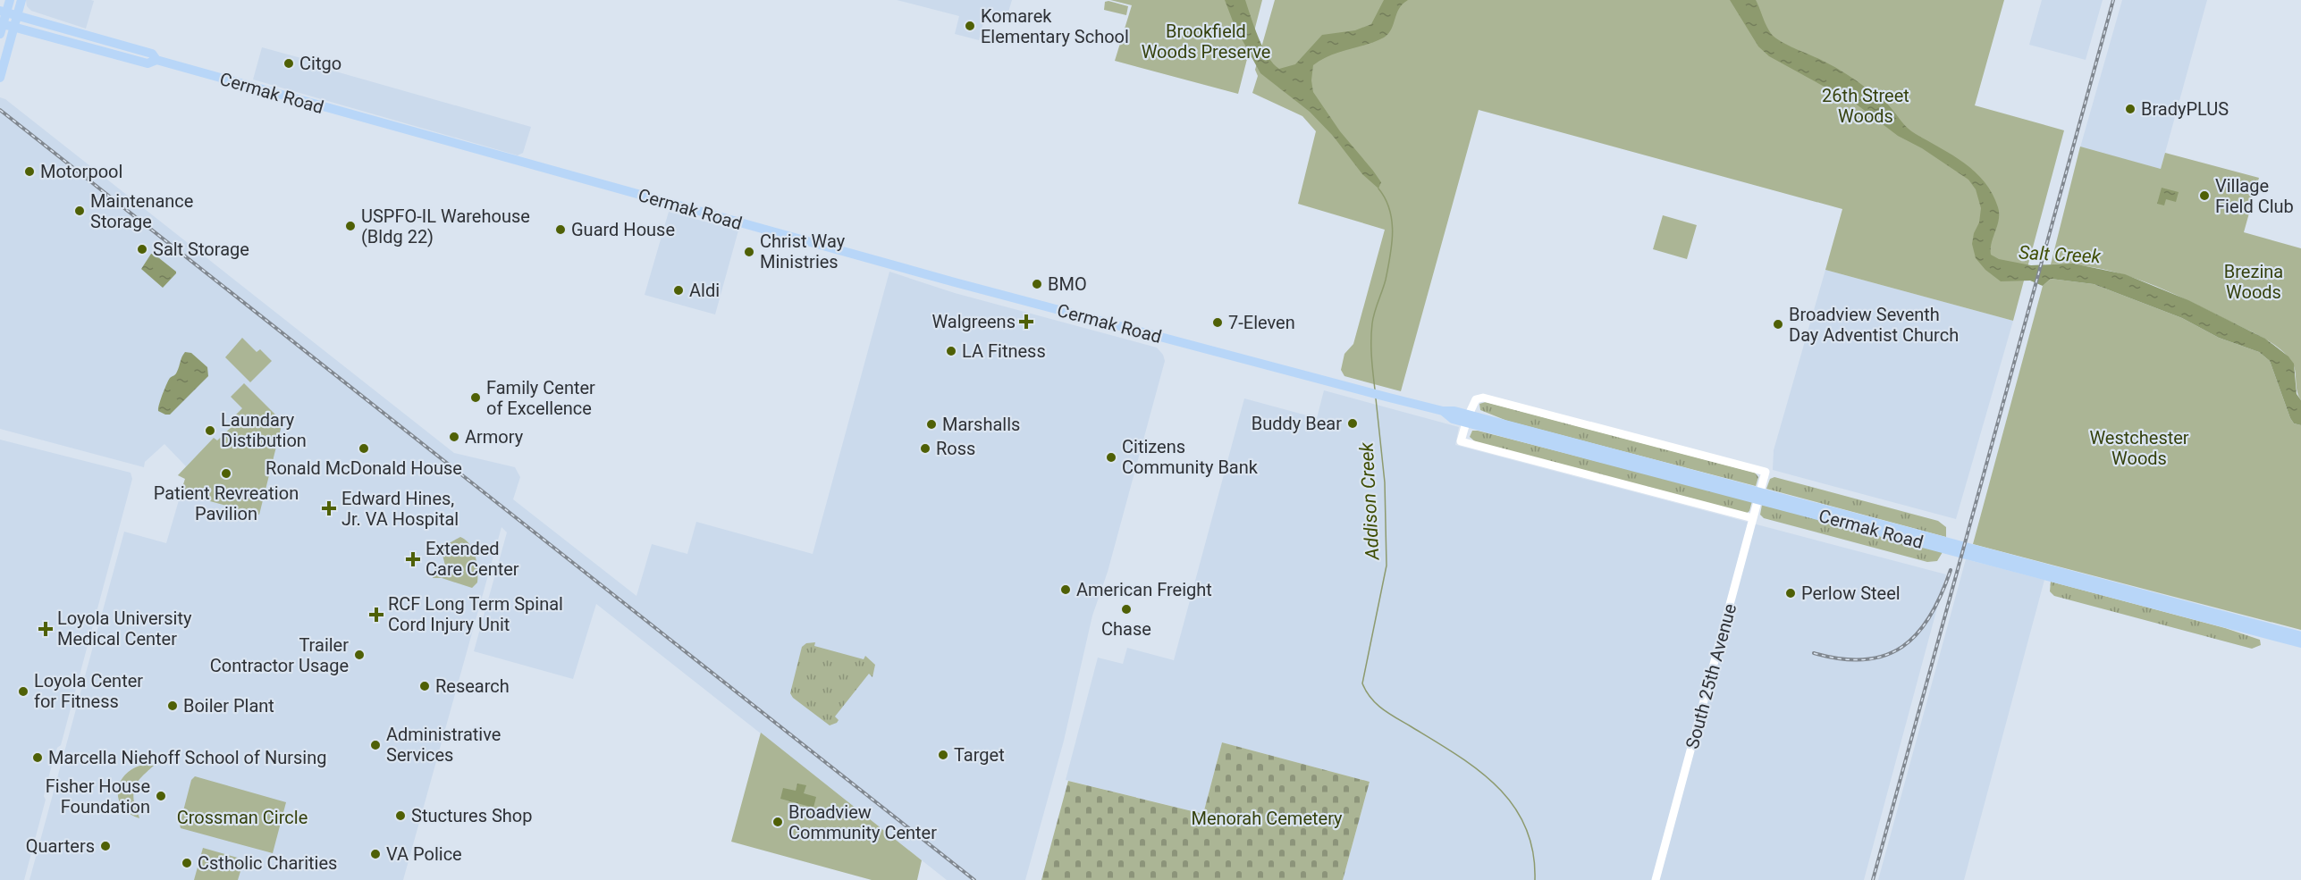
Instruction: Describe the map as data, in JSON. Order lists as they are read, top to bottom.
{
  "streets": {
    "main road": ["Cermak Road", "South 25th Avenue"]
  },
  "crossings": [
    ["Cermak Road", "South 25th Avenue"]
  ],
  "water": ["Salt Creek", "Addison Creek"],
  "parks": [
    "Brookfield Woods Preserve",
    "26th Street Woods",
    "Brezina Woods",
    "Westchester Woods",
    "Crossman Circle",
    "Menorah Cemetery"
  ],
  "places": {
    "other": [
      "Komarek Elementary School",
      "Citgo",
      "BradyPLUS",
      "Motorpool",
      "Village Field Club",
      "Maintenance Storage",
      "USPFO-IL Warehouse (Bldg 22)",
      "Guard House",
      "Salt Storage",
      "Christ Way Ministries",
      "BMO",
      "Aldi",
      "7-Eleven",
      "Broadview Seventh Day Adventist Church",
      "LA Fitness",
      "Family Center of Excellence",
      "Buddy Bear",
      "Marshalls",
      "Laundary Distibution",
      "Armory",
      "Ronald McDonald House",
      "Ross",
      "Citizens Community Bank",
      "Patient Revreation Pavilion",
      "American Freight",
      "Perlow Steel",
      "Chase",
      "Trailer Contractor Usage",
      "Research",
      "Loyola Center for Fitness",
      "Boiler Plant",
      "Administrative Services",
      "Target",
      "Marcella Niehoff School of Nursing",
      "Fisher House Foundation",
      "Stuctures Shop",
      "Broadview Community Center",
      "Quarters",
      "VA Police",
      "Cstholic Charities"
    ],
    "health": [
      "Walgreens",
      "Edward Hines, Jr. VA Hospital",
      "Extended Care Center",
      "RCF Long Term Spinal Cord Injury Unit",
      "Loyola University Medical Center"
    ]
  }
}
